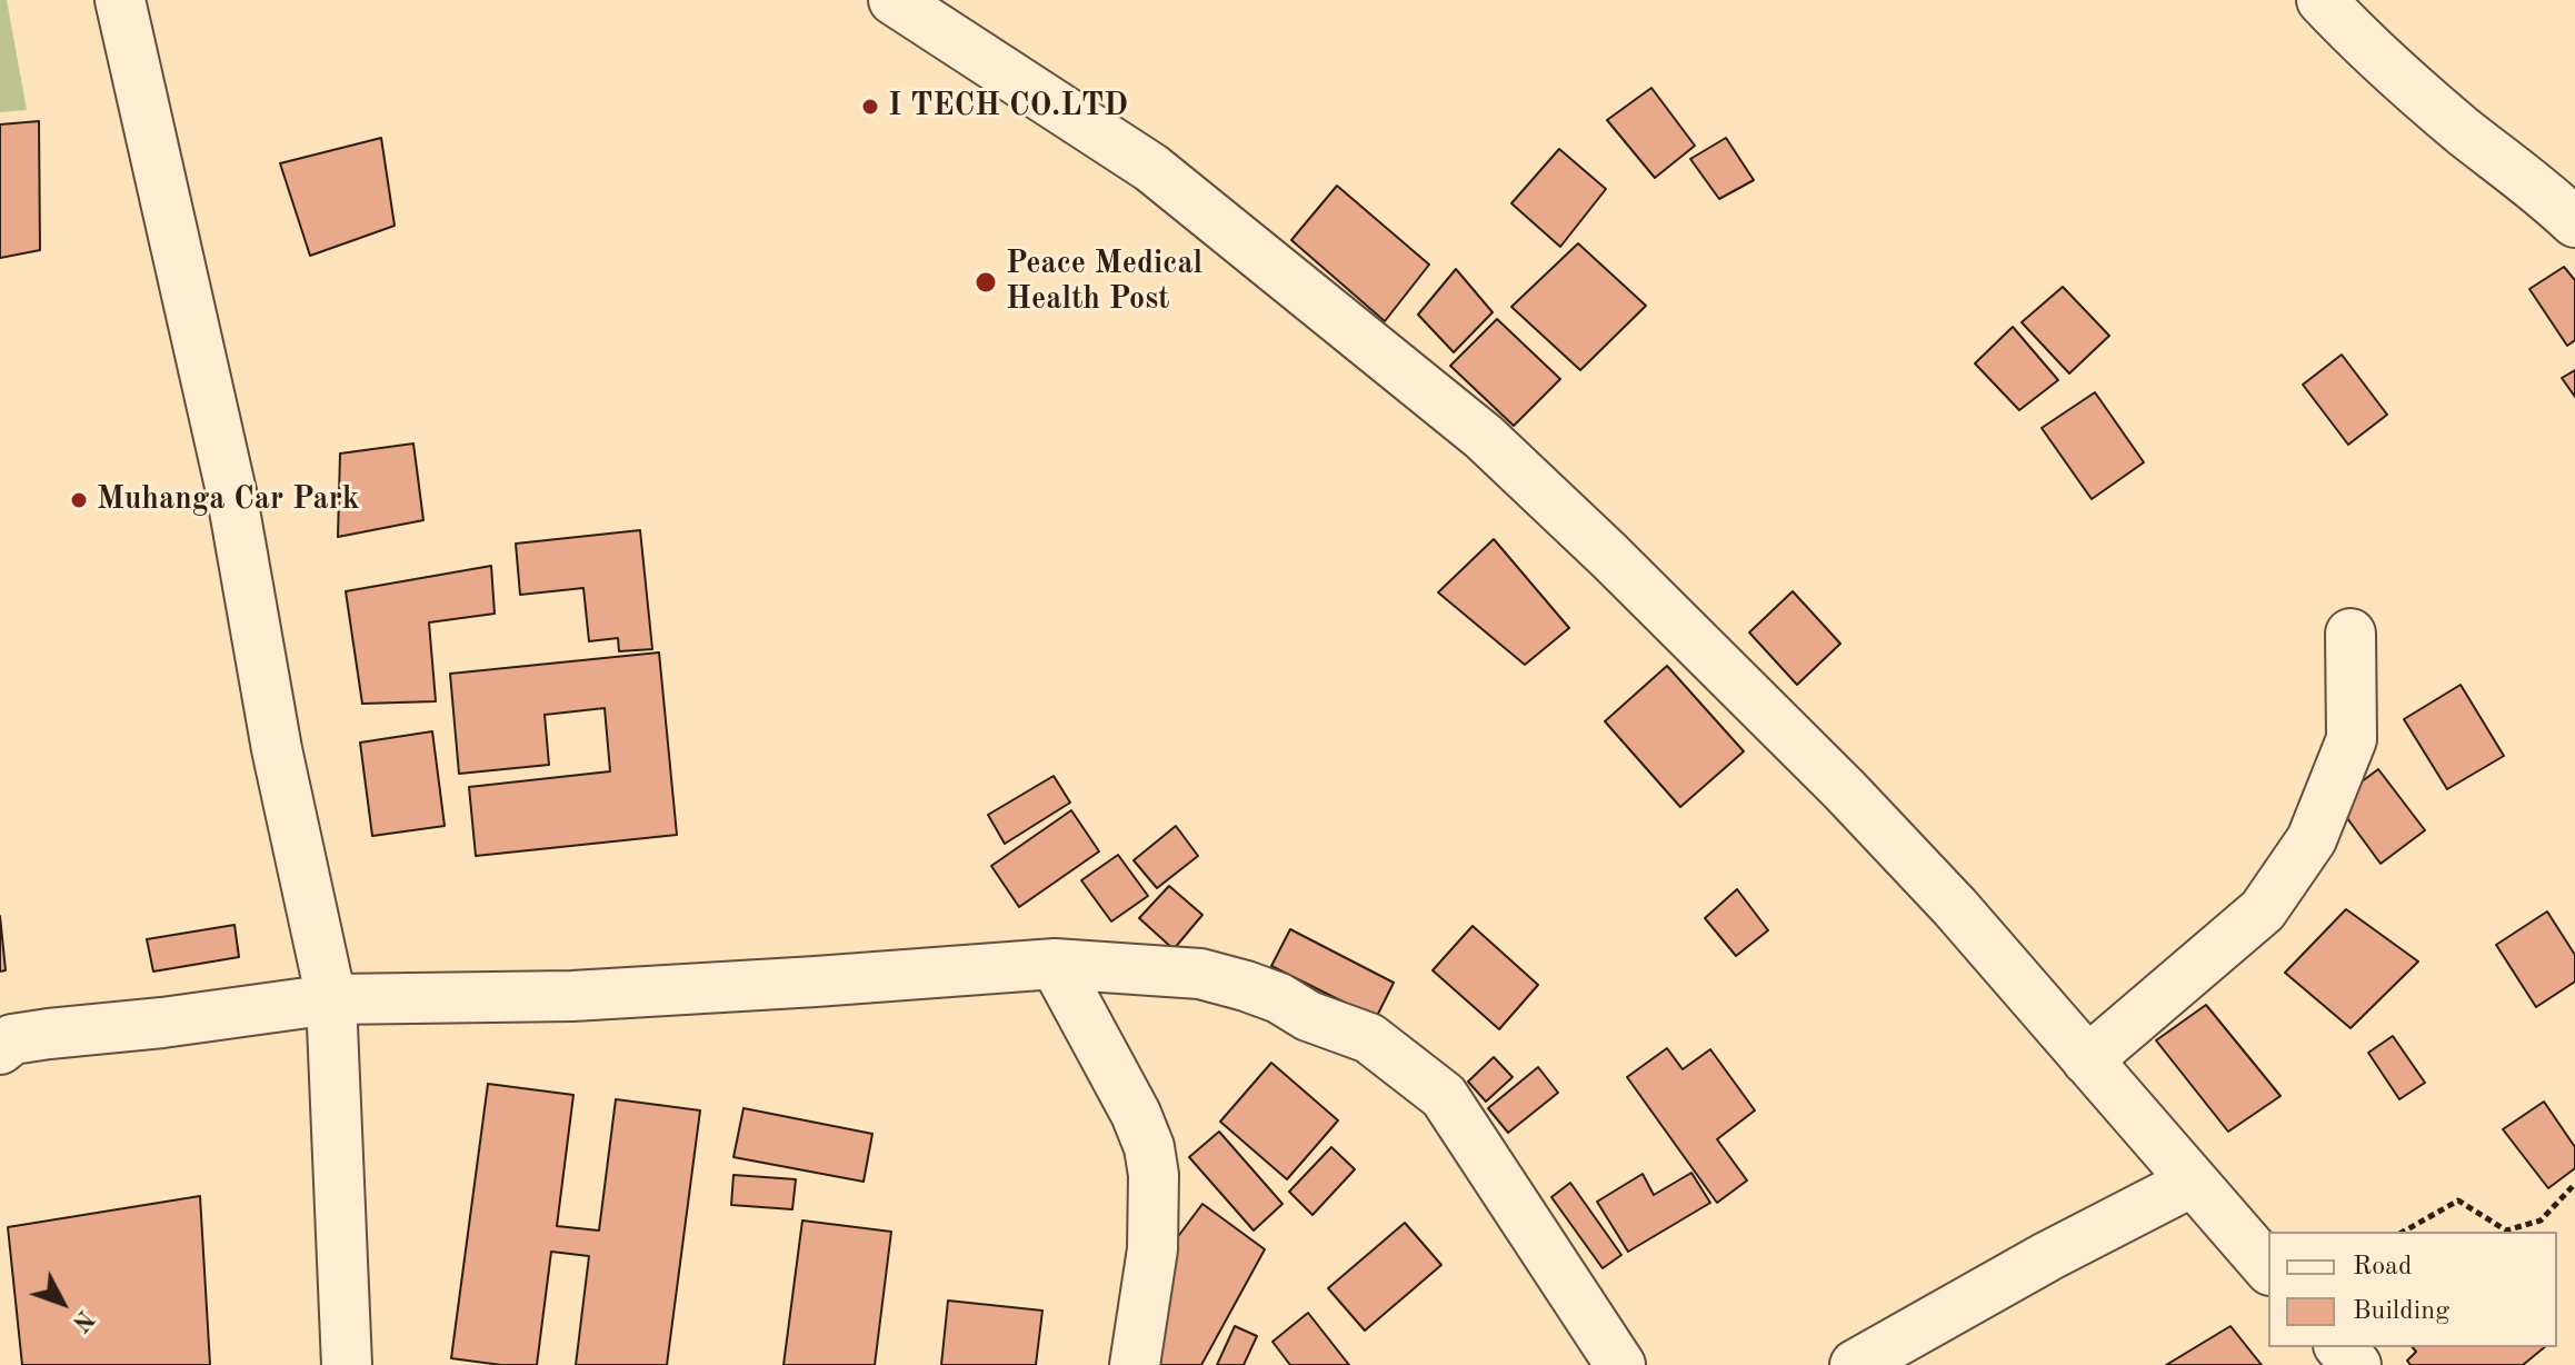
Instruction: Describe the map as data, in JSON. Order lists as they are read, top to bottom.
{
  "places": ["I TECH CO.LTD", "Peace Medical Health Post", "Muhanga Car Park"],
  "legend": ["Road", "Building"],
  "north": "bottom right"
}
